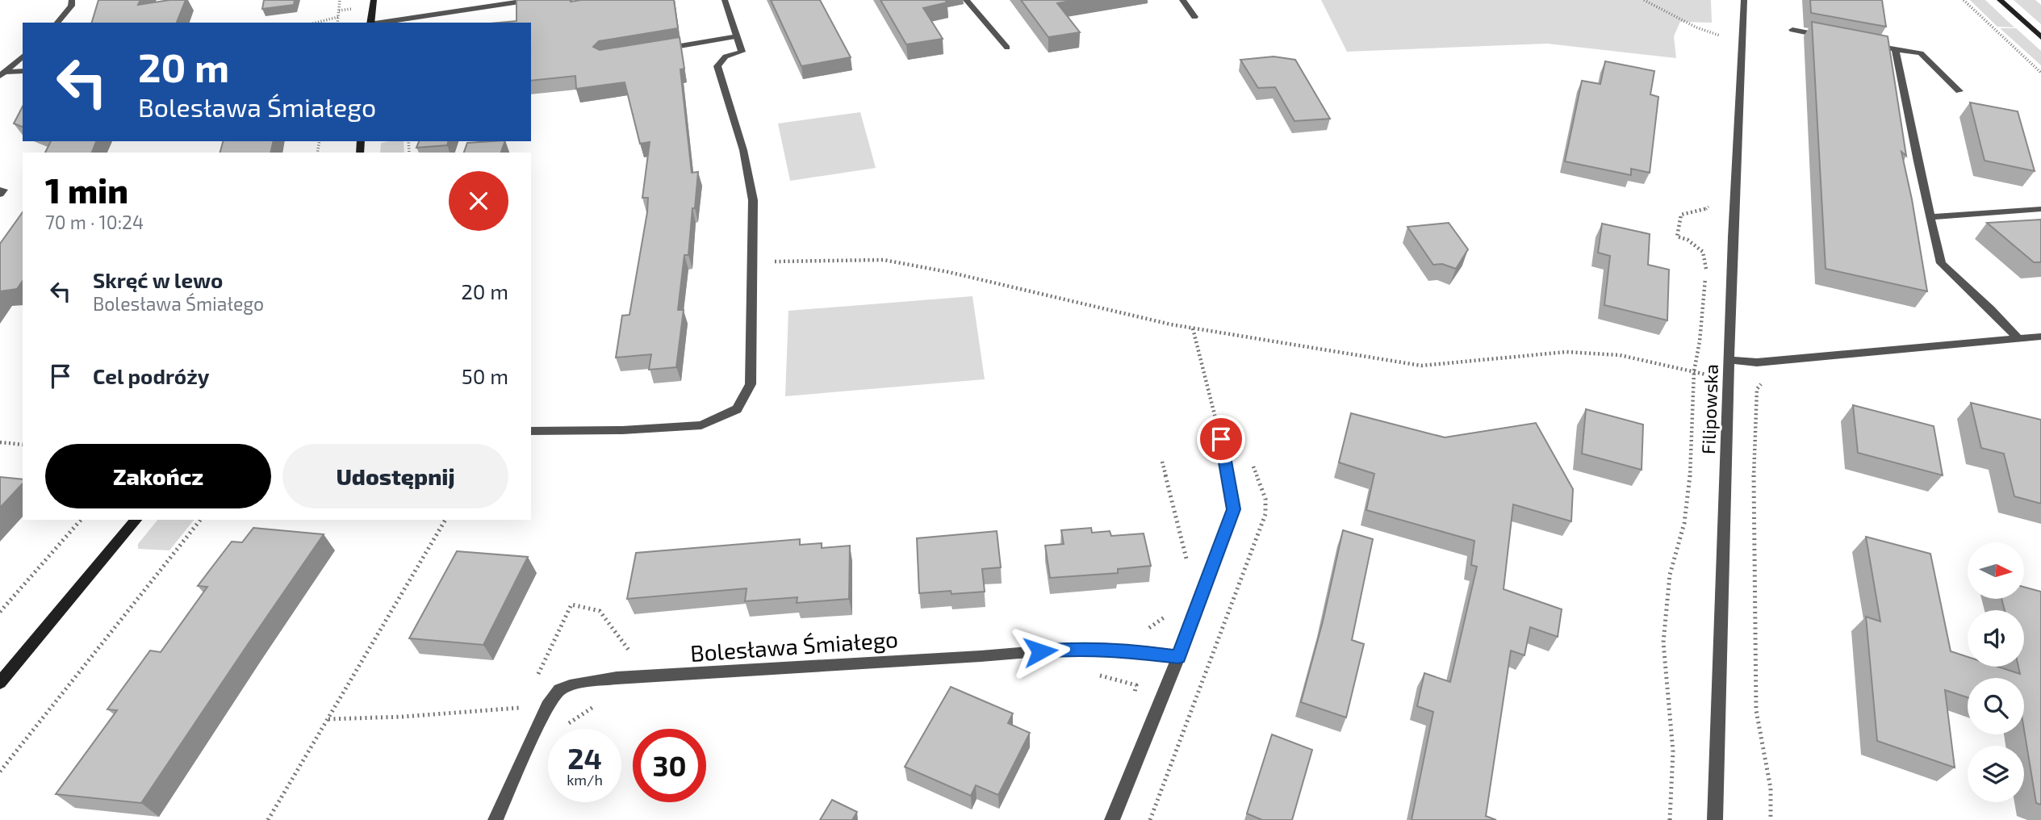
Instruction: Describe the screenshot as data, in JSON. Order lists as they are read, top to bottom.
{
  "streets": {
    "street": ["Filipowska", "Bolesława Śmiałego"]
  },
  "north": "right",
  "page": {
    "turn": ["20 m", "Bolesława Śmiałego"],
    "heading": ["1 min", "70 m · 10:24"],
    "list": [
      {
        "name": "Skręć w lewo",
        "note": "Bolesława Śmiałego",
        "value": "20 m"
      },
      {
        "name": "Cel podróży",
        "value": "50 m"
      }
    ],
    "buttons": ["Zakończ", "Udostępnij"],
    "speed": "24 km/h",
    "limit": "30"
  }
}
